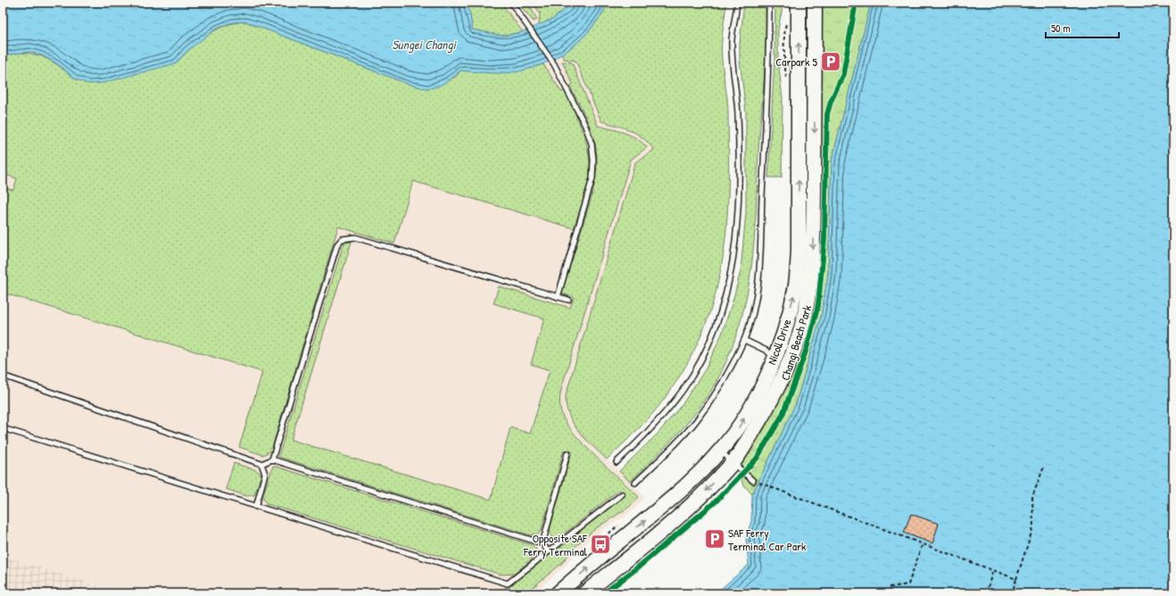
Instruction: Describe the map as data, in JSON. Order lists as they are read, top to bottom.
{
  "streets": {
    "main road": ["Nicoll Drive"],
    "cycle path": ["Changi Beach Park"]
  },
  "water": ["Sungei Changi"],
  "places": {
    "parking": ["Carpark 5", "SAF Ferry Terminal Car Park"],
    "bus stop": ["Opposite SAF Ferry Terminal"]
  },
  "scale_bar": "50 m"
}
